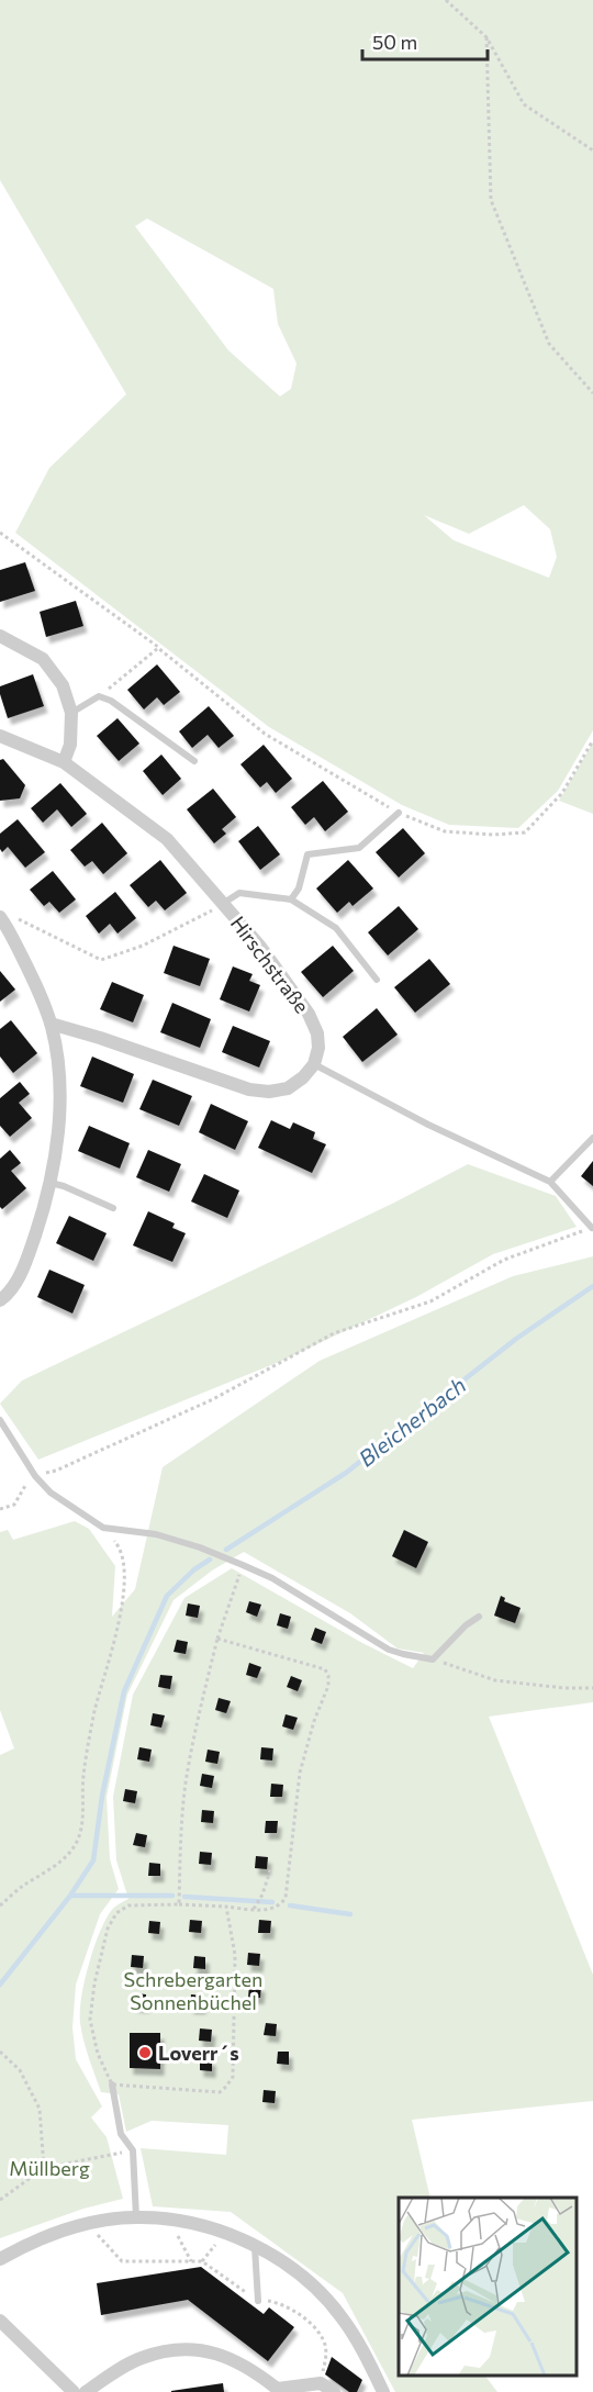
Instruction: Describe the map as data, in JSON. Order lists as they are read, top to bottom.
{
  "streets": {
    "street": ["Hirschstraße"]
  },
  "water": ["Bleicherbach"],
  "parks": ["Schrebergarten Sonnenbüchel", "Müllberg"],
  "places": ["Loverr´s"],
  "scale_bar": "50 m"
}
